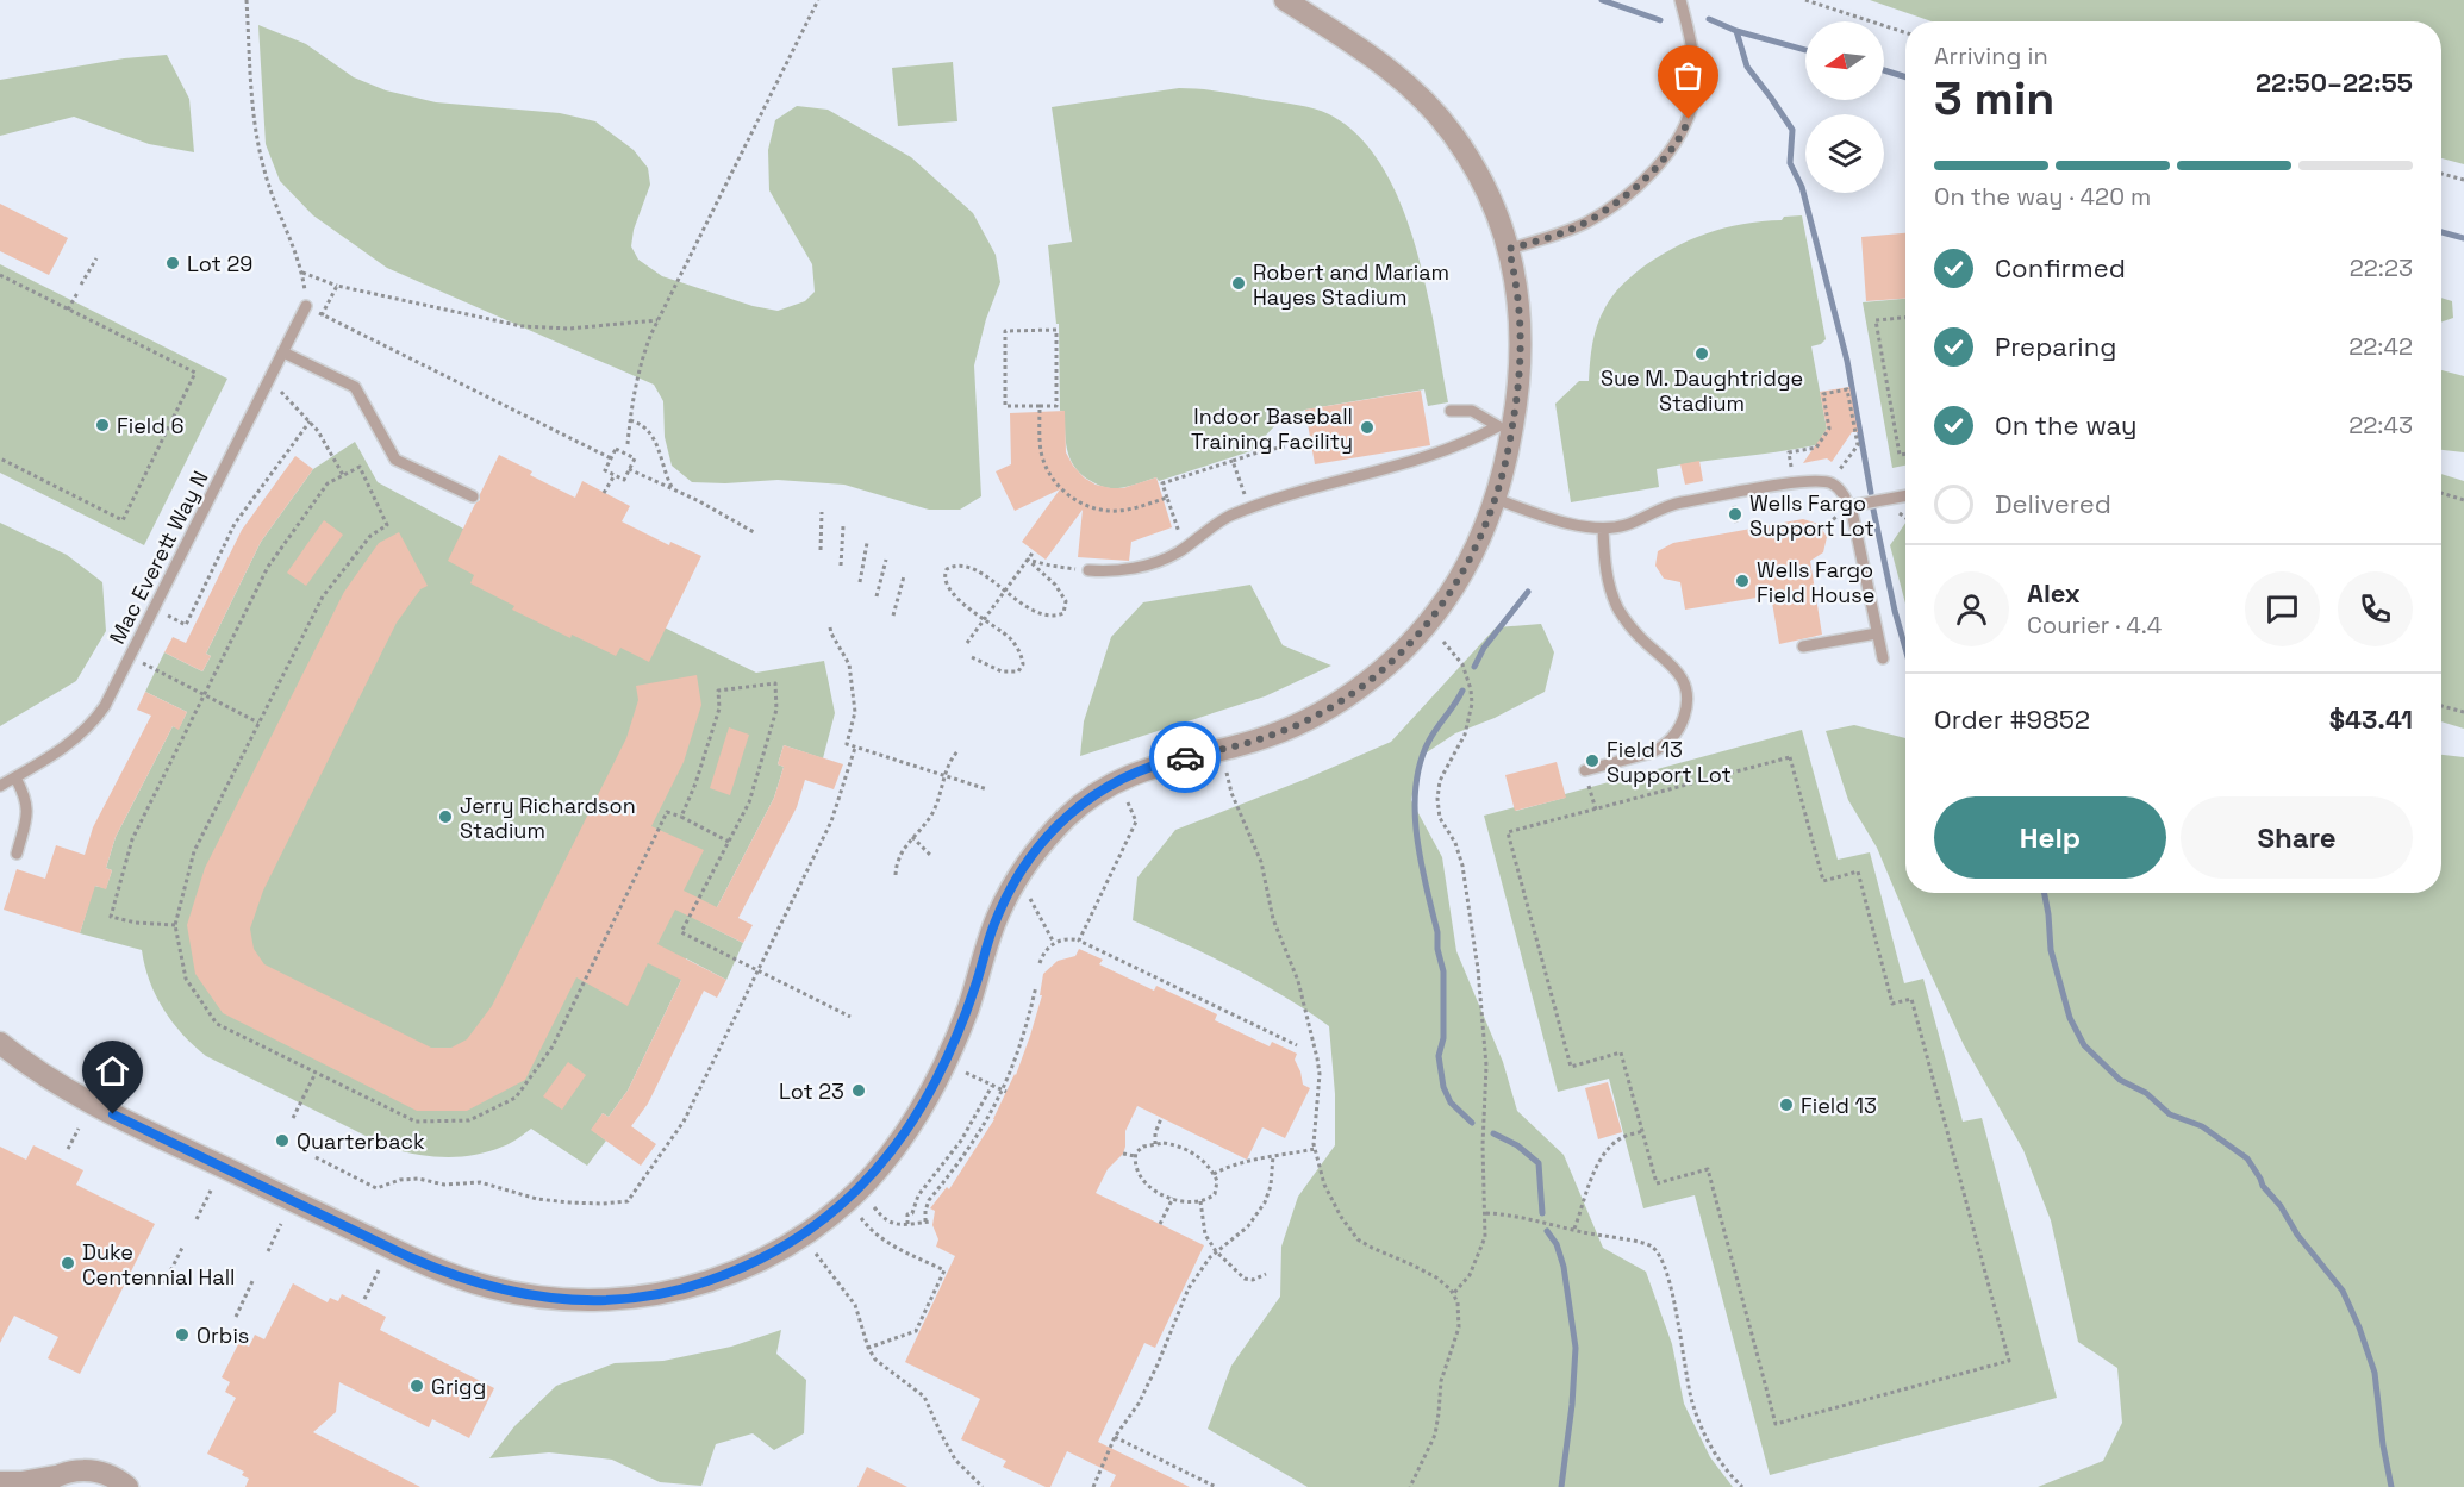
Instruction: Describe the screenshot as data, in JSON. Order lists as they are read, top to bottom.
{
  "streets": {
    "lane": ["Mac Everett Way N"]
  },
  "places": [
    "Lot 29",
    "Robert and Mariam Hayes Stadium",
    "Sue M. Daughtridge Stadium",
    "Field 6",
    "Indoor Baseball Training Facility",
    "Wells Fargo Support Lot",
    "Wells Fargo Field House",
    "Field 13 Support Lot",
    "Jerry Richardson Stadium",
    "Lot 23",
    "Field 13",
    "Quarterback",
    "Duke Centennial Hall",
    "Orbis",
    "Grigg"
  ],
  "north": "left",
  "page": {
    "heading": ["3 min", "Arriving in", "22:50–22:55"],
    "panel": [
      "Alex",
      "Courier · 4.4",
      "Order #9852",
      "$43.41"
    ],
    "bar": "On the way · 420 m",
    "list": [
      ["Confirmed", "22:23"],
      ["Preparing", "22:42"],
      ["On the way", "22:43"],
      "Delivered"
    ],
    "buttons": ["Help", "Share"]
  }
}
